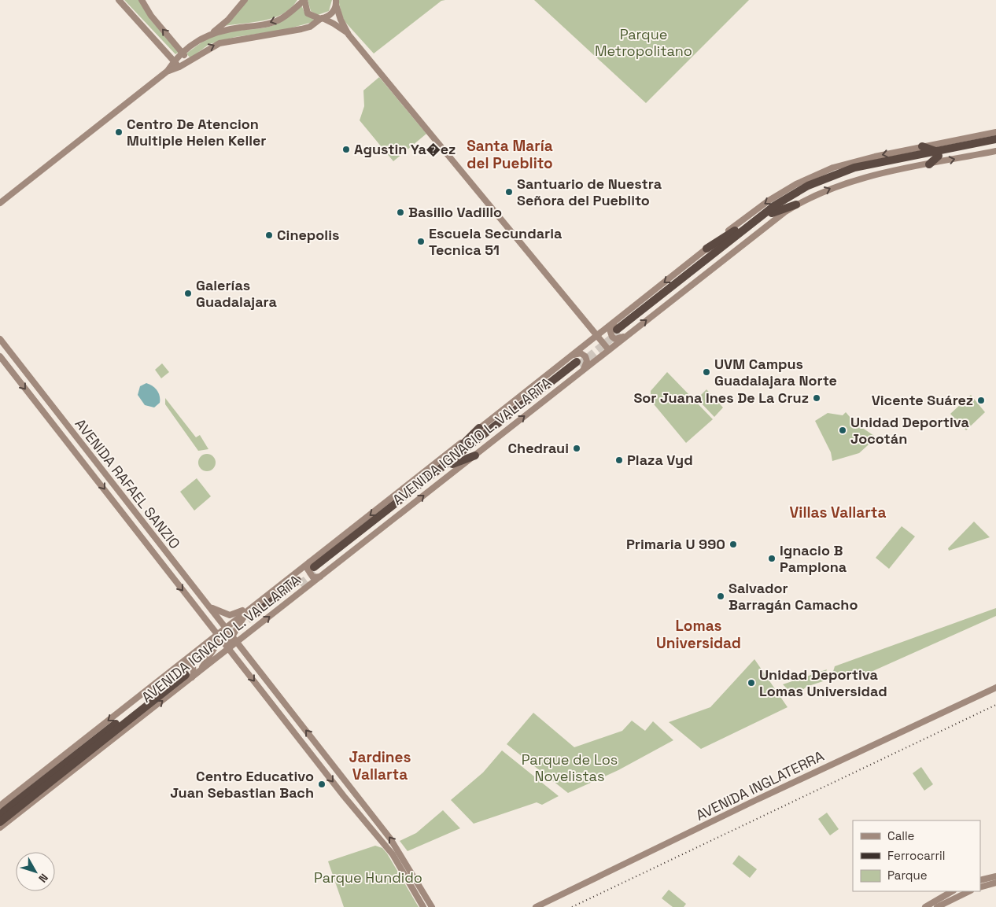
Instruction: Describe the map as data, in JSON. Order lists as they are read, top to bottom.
{
  "streets": {
    "highway": ["AVENIDA IGNACIO L. VALLARTA"],
    "street": ["AVENIDA RAFAEL SANZIO", "AVENIDA INGLATERRA"]
  },
  "crossings": [
    ["AVENIDA IGNACIO L. VALLARTA", "AVENIDA RAFAEL SANZIO"]
  ],
  "districts": [
    "Santa María del Pueblito",
    "Villas Vallarta",
    "Lomas Universidad",
    "Jardines Vallarta"
  ],
  "parks": ["Parque Metropolitano", "Parque de Los Novelistas", "Parque Hundido"],
  "places": [
    "Centro De Atencion Multiple Helen Keller",
    "Agustin Ya�ez",
    "Santuario de Nuestra Señora del Pueblito",
    "Basilio Vadillo",
    "Cinepolis",
    "Escuela Secundaria Tecnica 51",
    "Galerías Guadalajara",
    "UVM Campus Guadalajara Norte",
    "Sor Juana Ines De La Cruz",
    "Vicente Suárez",
    "Unidad Deportiva Jocotán",
    "Chedraui",
    "Plaza Vyd",
    "Primaria U 990",
    "Ignacio B Pamplona",
    "Salvador Barragán Camacho",
    "Unidad Deportiva Lomas Universidad",
    "Centro Educativo Juan Sebastian Bach"
  ],
  "legend": ["Calle", "Ferrocarril", "Parque"],
  "north": "bottom right"
}
